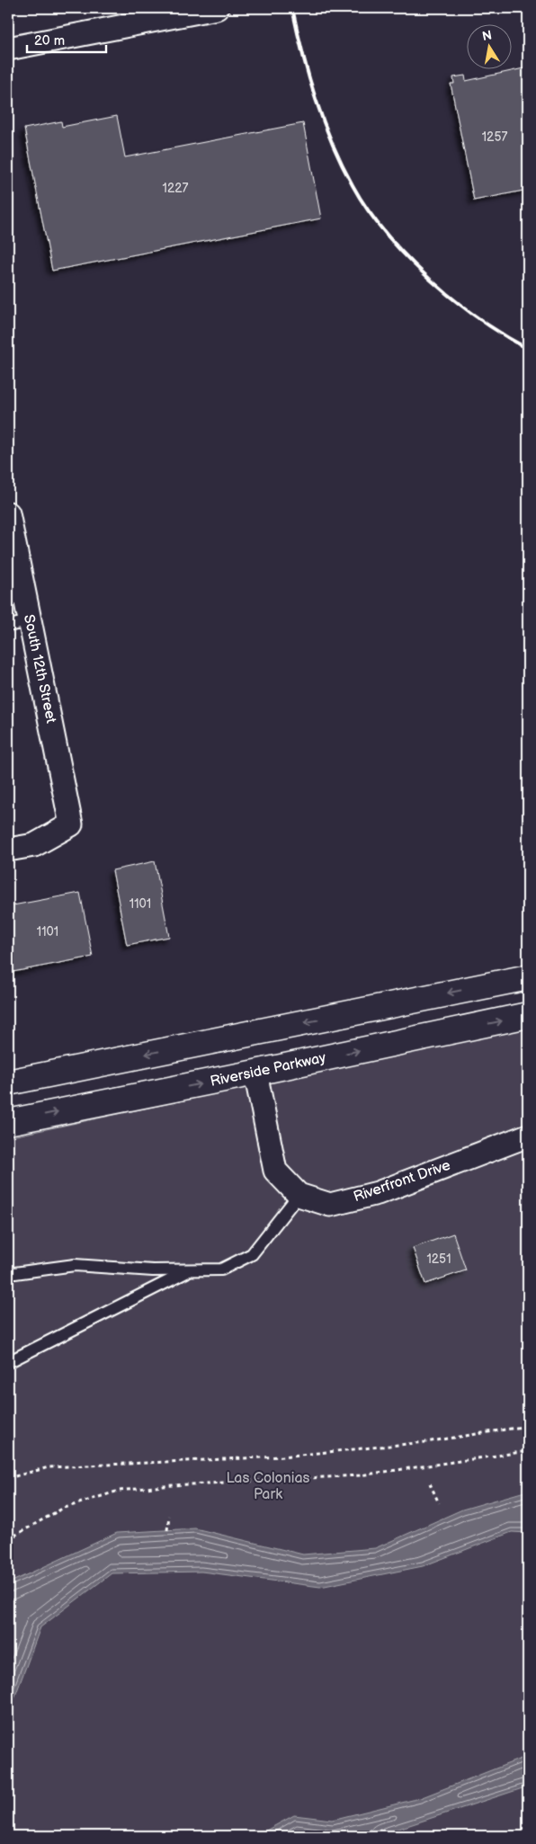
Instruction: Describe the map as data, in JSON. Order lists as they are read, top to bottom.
{
  "streets": {
    "main road": ["Riverside Parkway"],
    "street": ["South 12th Street", "Riverfront Drive"]
  },
  "crossings": [
    ["Riverside Parkway", "Riverfront Drive"]
  ],
  "parks": ["Las Colonias Park"],
  "house_numbers": [
    "1257",
    "1227",
    "1101",
    "1101",
    "1251"
  ],
  "scale_bar": "20 m",
  "north": "top"
}
